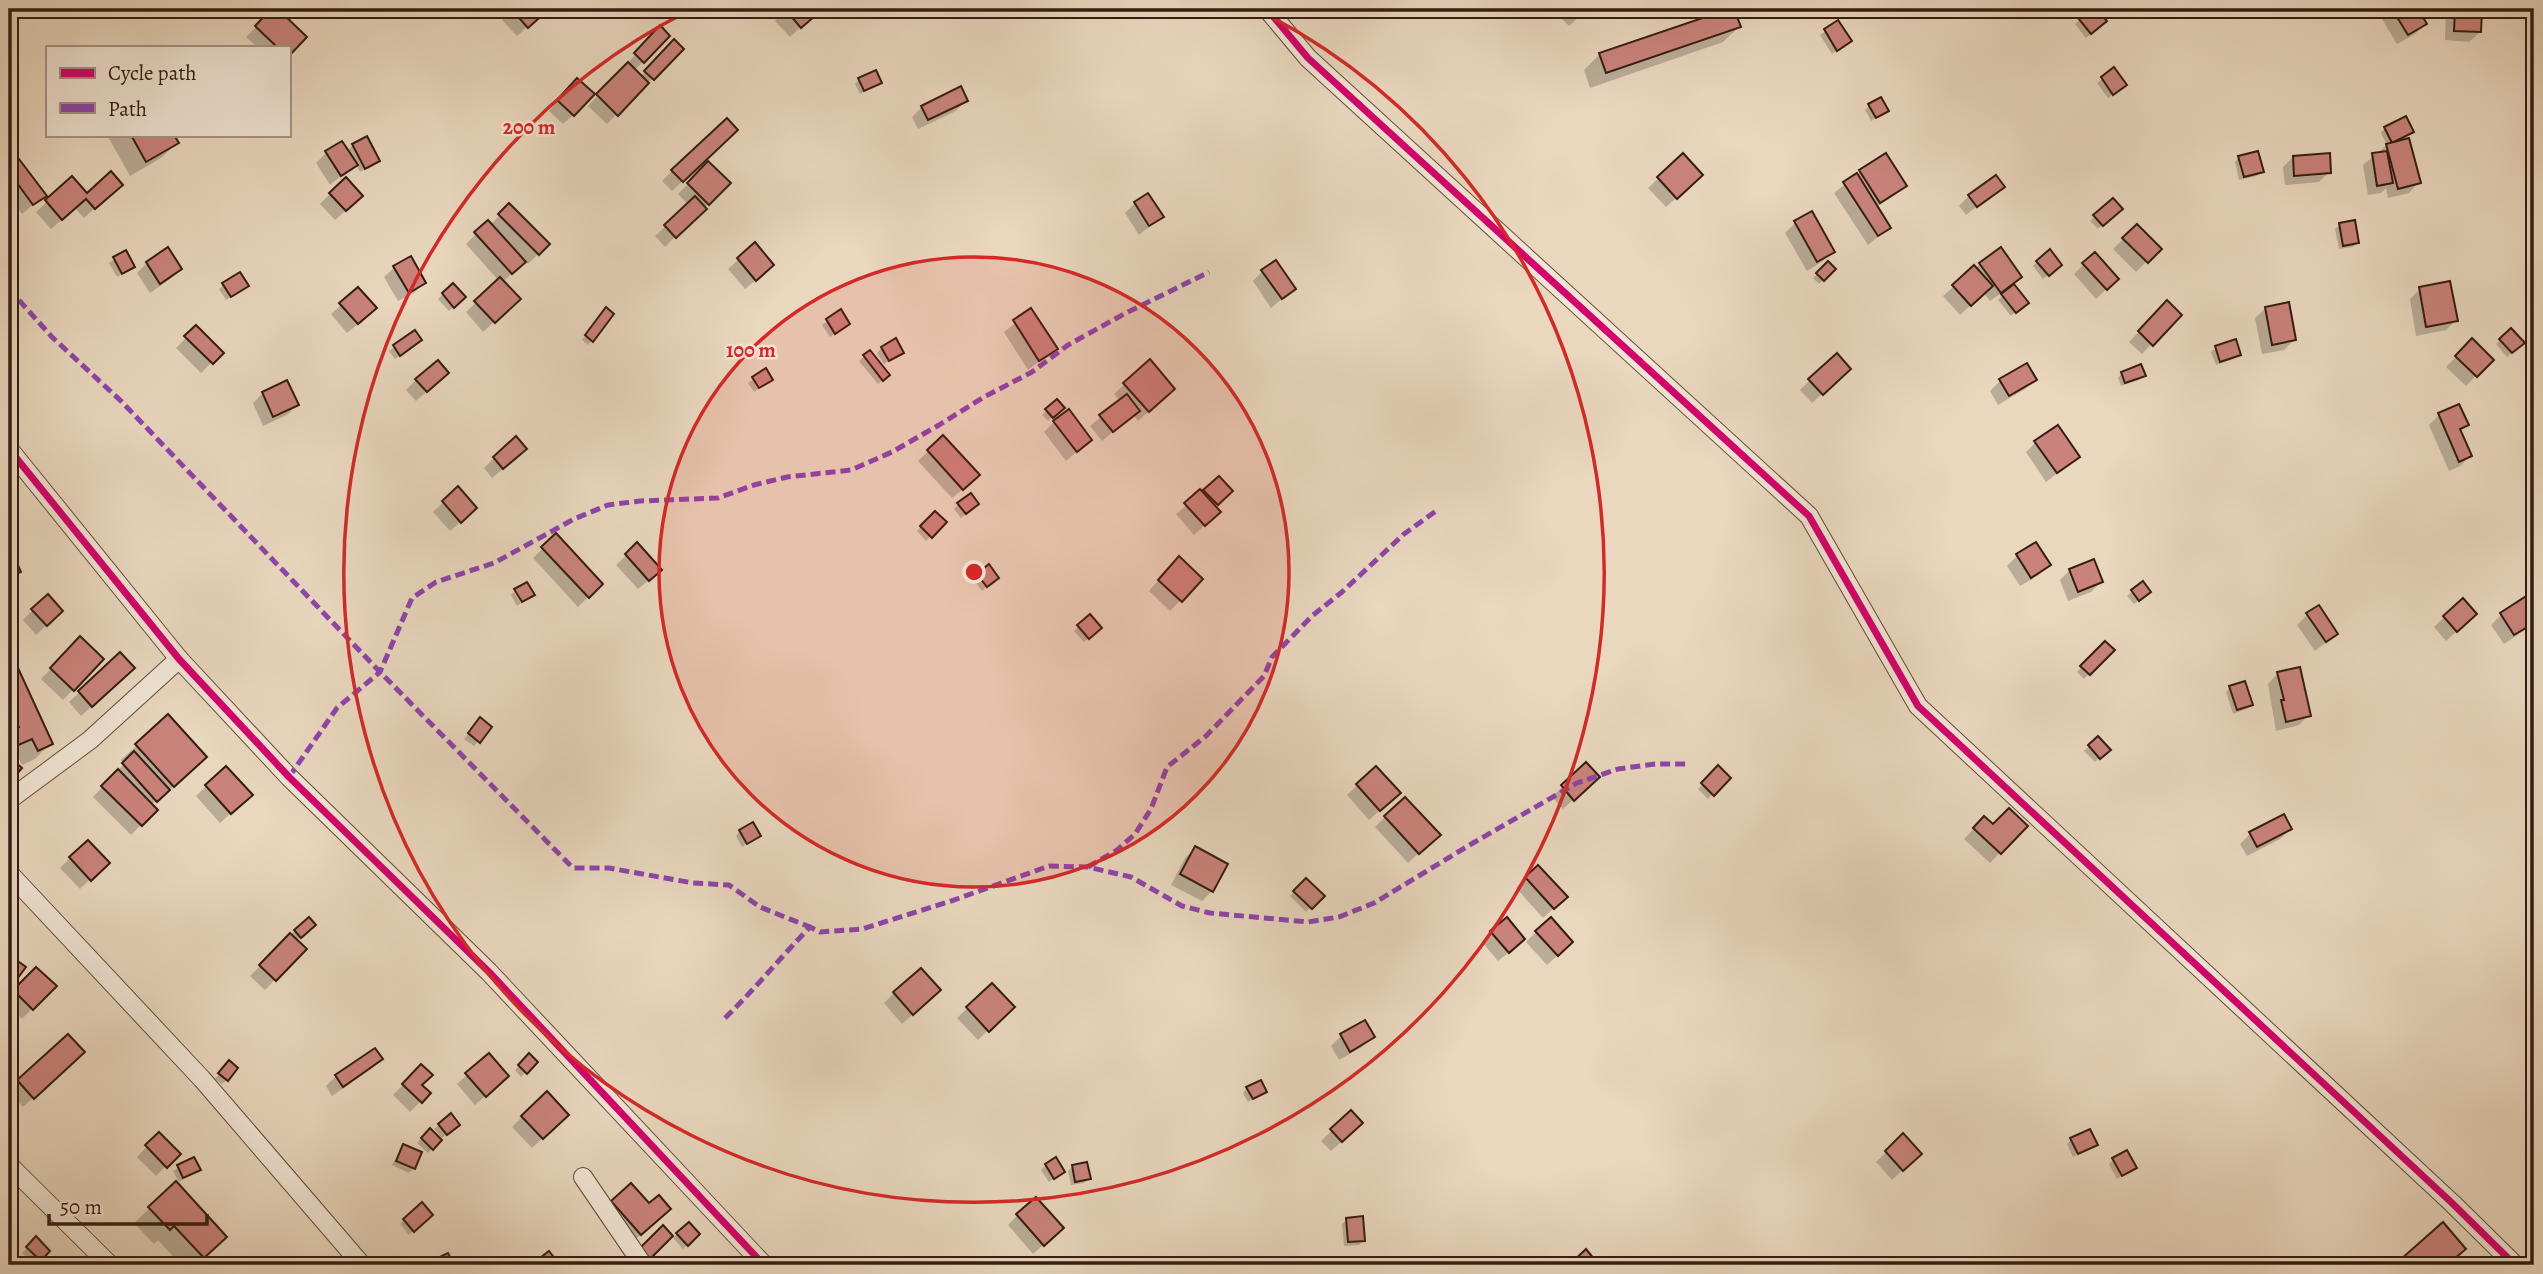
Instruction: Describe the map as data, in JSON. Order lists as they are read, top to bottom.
{
  "legend": ["Cycle path", "Path"],
  "scale_bar": "50 m",
  "rings": ["200 m", "100 m"]
}
